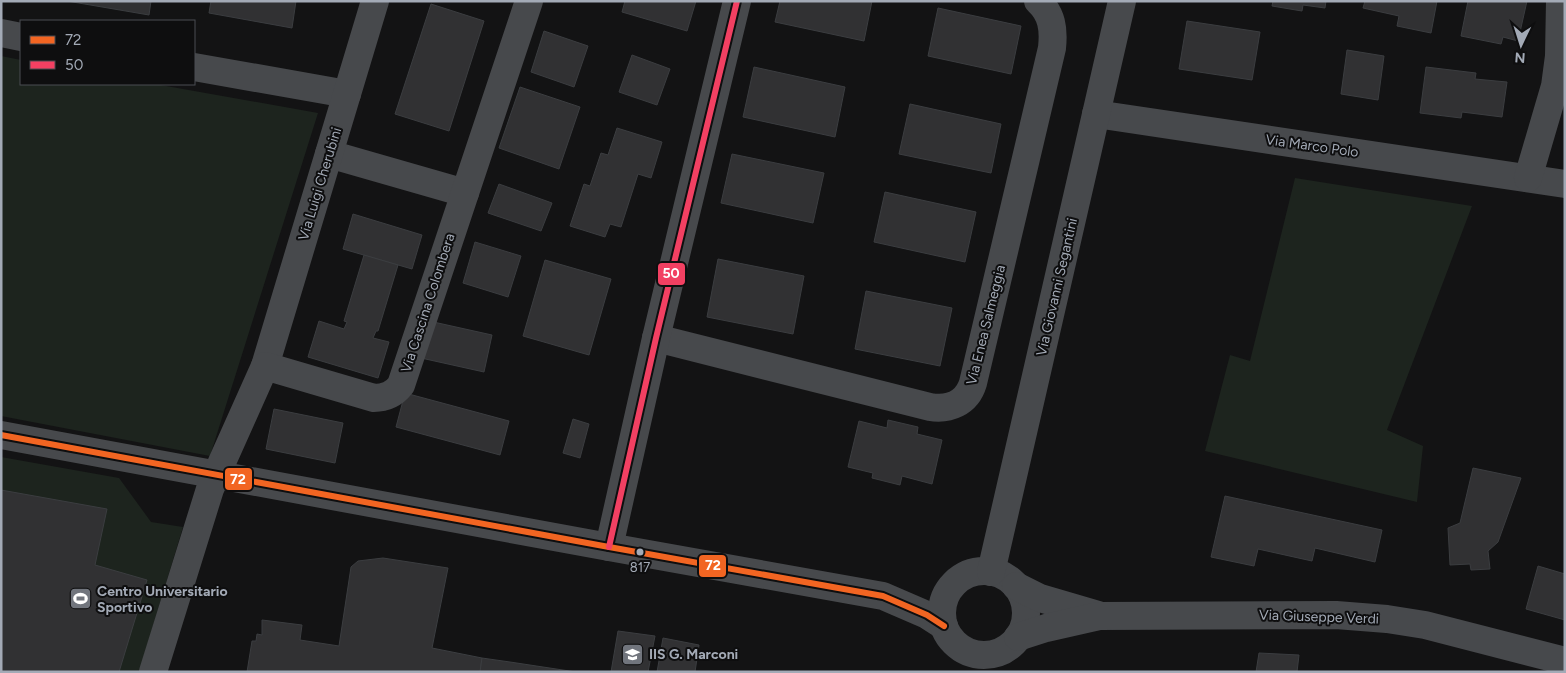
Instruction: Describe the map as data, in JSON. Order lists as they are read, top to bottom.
{
  "streets": {
    "street": [
      "Via Marco Polo",
      "Via Luigi Cherubini",
      "Via Giovanni Segantini",
      "Via Cascina Colombera",
      "Via Enea Salmeggia",
      "Via Giuseppe Verdi"
    ]
  },
  "crossings": [
    ["Via Marco Polo", "Via Giovanni Segantini"],
    ["Via Luigi Cherubini", "Via Cascina Colombera"],
    ["Via Giovanni Segantini", "Via Giuseppe Verdi"]
  ],
  "places": {
    "other": ["817"],
    "sports": ["Centro Universitario Sportivo"],
    "school or university": ["IIS G. Marconi"]
  },
  "lines": ["transit line 50", "transit line 72"],
  "legend": ["72", "50"],
  "north": "bottom"
}
